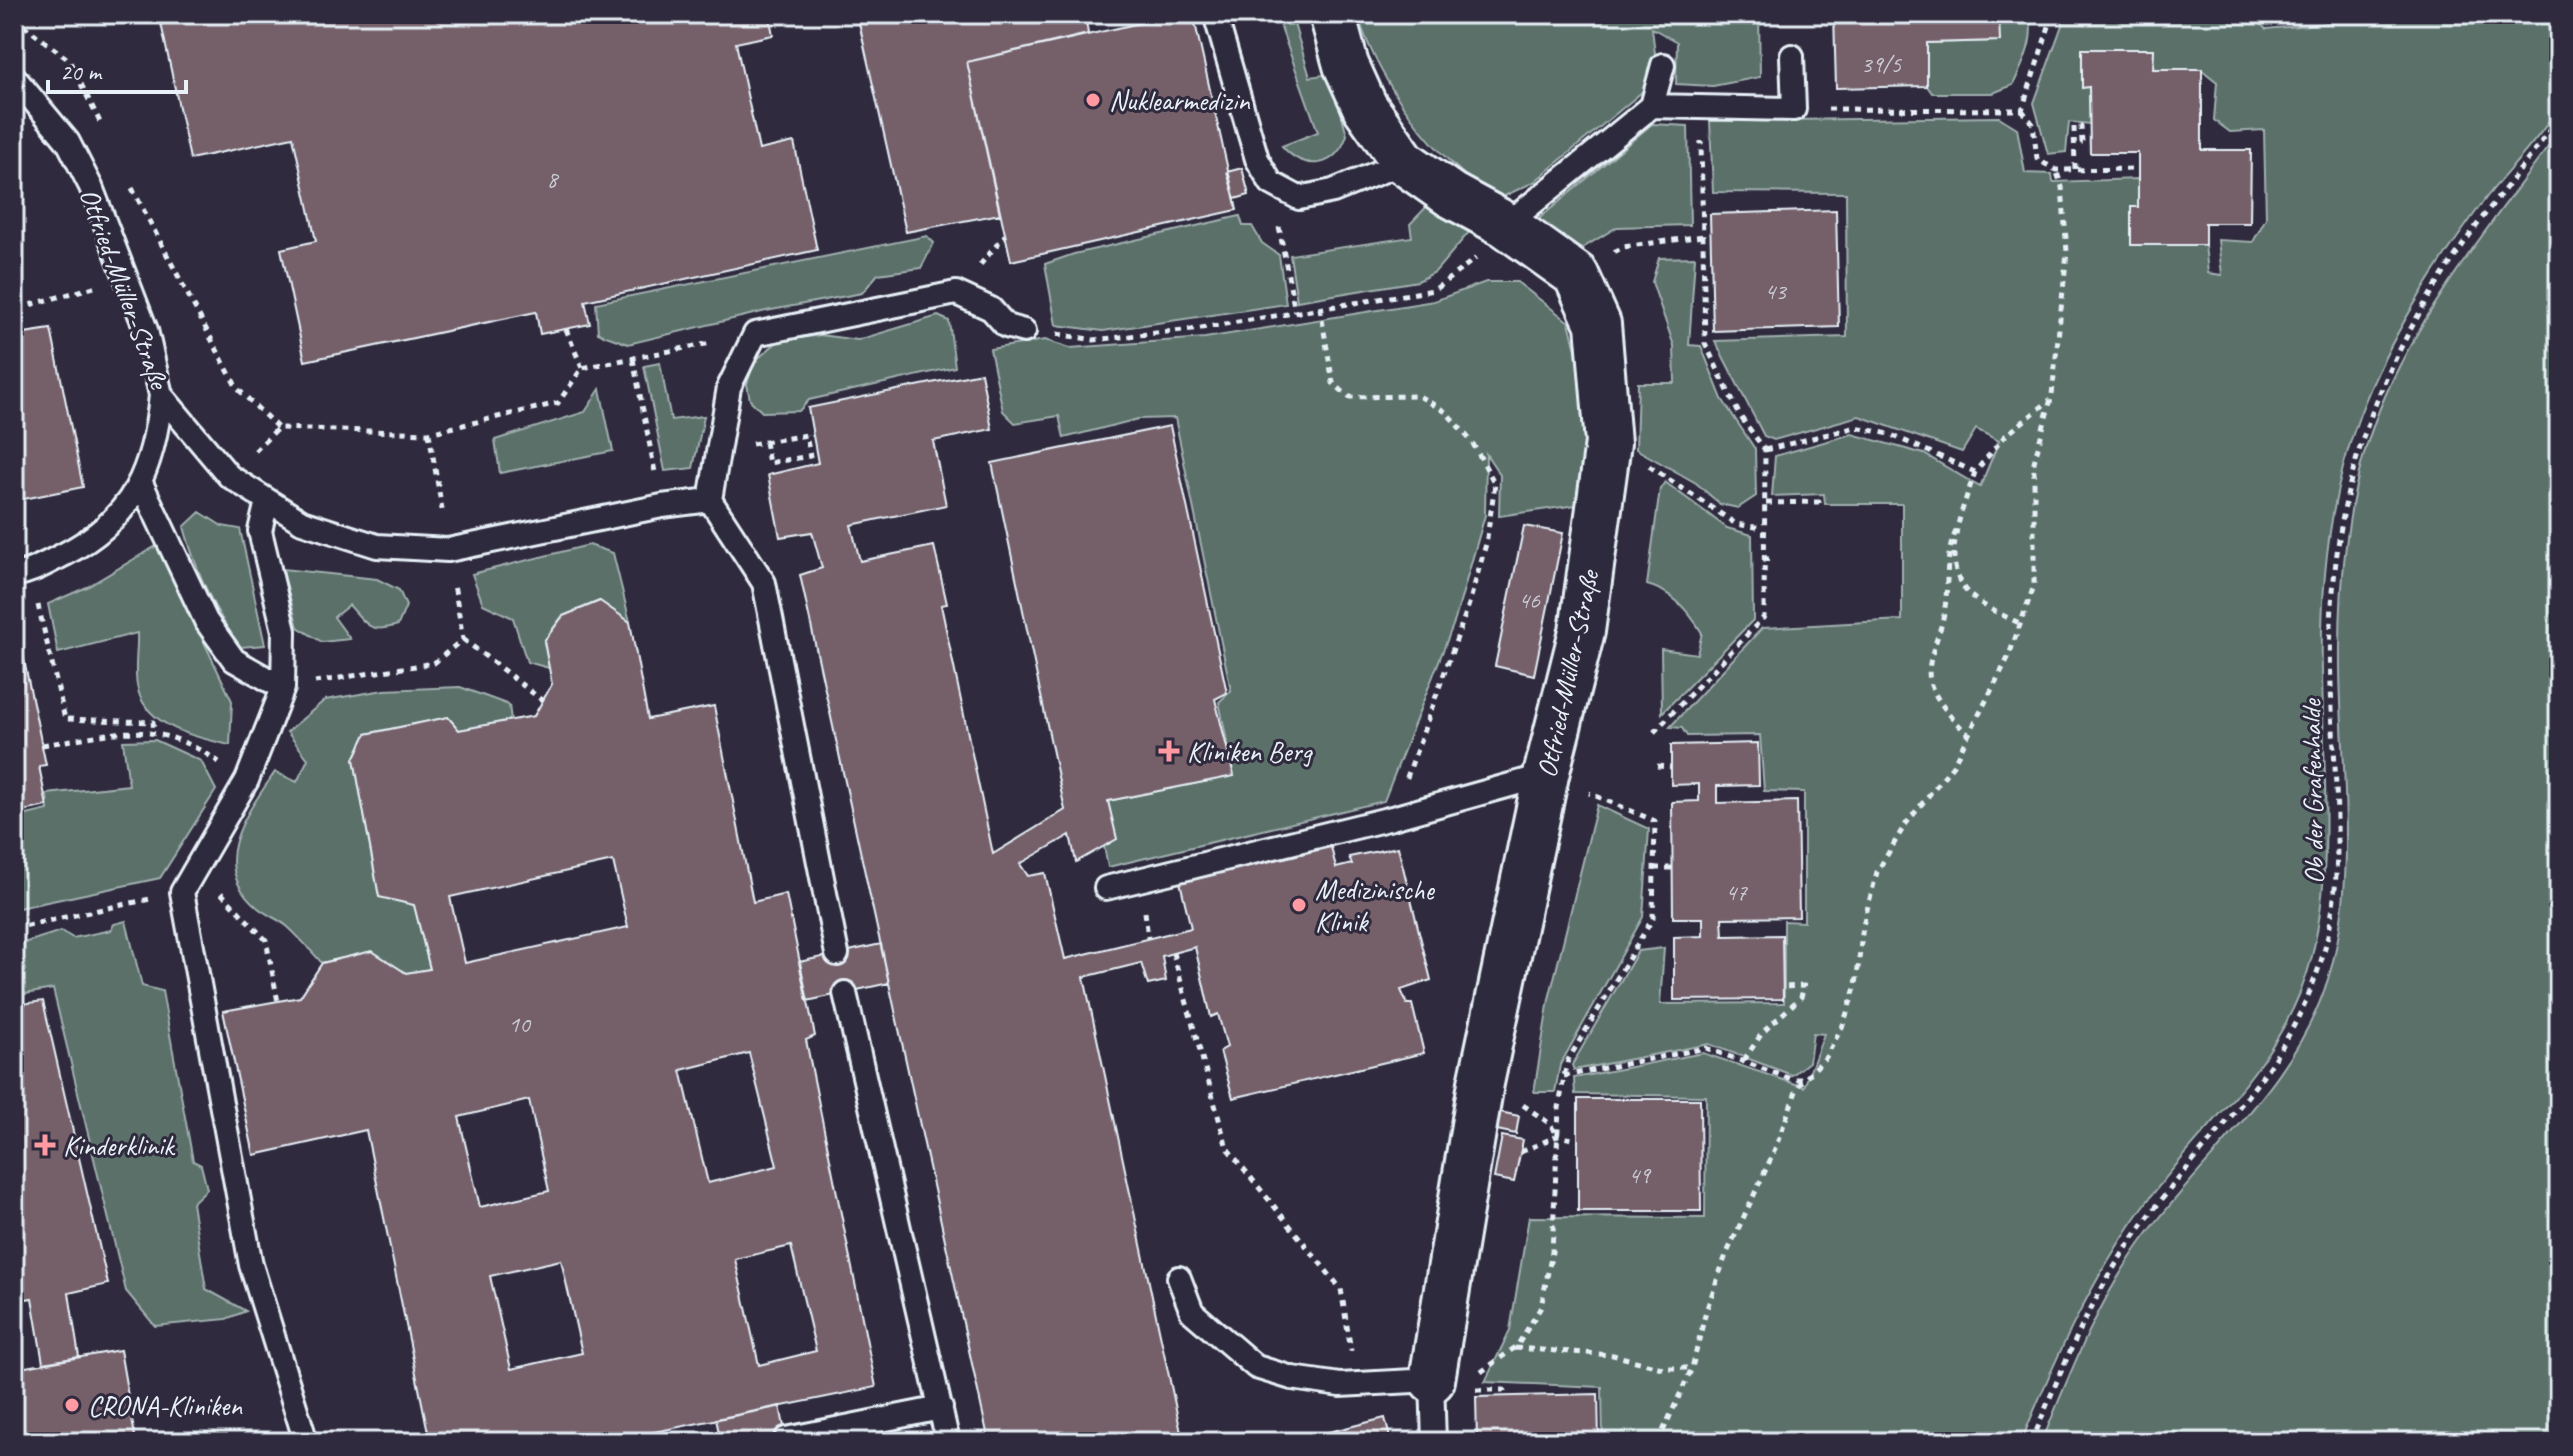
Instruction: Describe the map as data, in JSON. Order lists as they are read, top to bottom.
{
  "streets": {
    "street": ["Otfried-Müller-Straße"],
    "path": ["Ob der Grafenhalde"]
  },
  "places": {
    "other": ["Nuklearmedizin", "Medizinische Klinik", "CRONA-Kliniken"],
    "health": ["Kliniken Berg", "Kinderklinik"]
  },
  "house_numbers": [
    "39/5",
    "8",
    "43",
    "46",
    "47",
    "10",
    "49"
  ],
  "scale_bar": "20 m"
}
